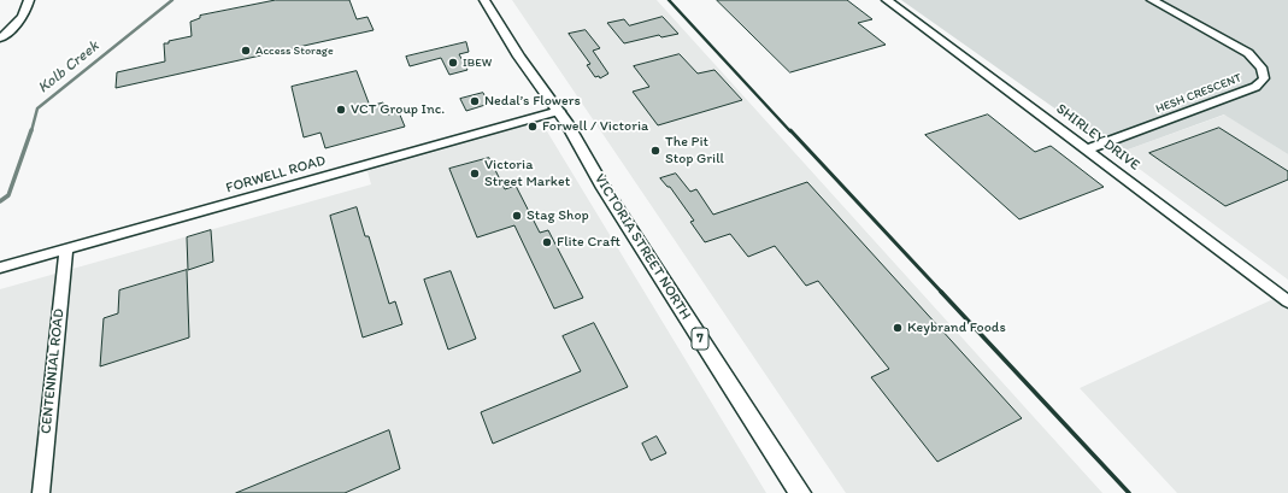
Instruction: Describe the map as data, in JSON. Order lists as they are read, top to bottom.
{
  "streets": {
    "main road": ["VICTORIA STREET NORTH", "7"],
    "street": [
      "HESH CRESCENT",
      "SHIRLEY DRIVE",
      "FORWELL ROAD",
      "CENTENNIAL ROAD"
    ]
  },
  "crossings": [
    ["HESH CRESCENT", "SHIRLEY DRIVE"],
    ["FORWELL ROAD", "VICTORIA STREET NORTH"],
    ["FORWELL ROAD", "CENTENNIAL ROAD"]
  ],
  "water": ["Kolb Creek"],
  "places": [
    "Access Storage",
    "IBEW",
    "Nedal’s Flowers",
    "VCT Group Inc.",
    "Forwell / Victoria",
    "The Pit Stop Grill",
    "Victoria Street Market",
    "Stag Shop",
    "Flite Craft",
    "Keybrand Foods"
  ]
}
